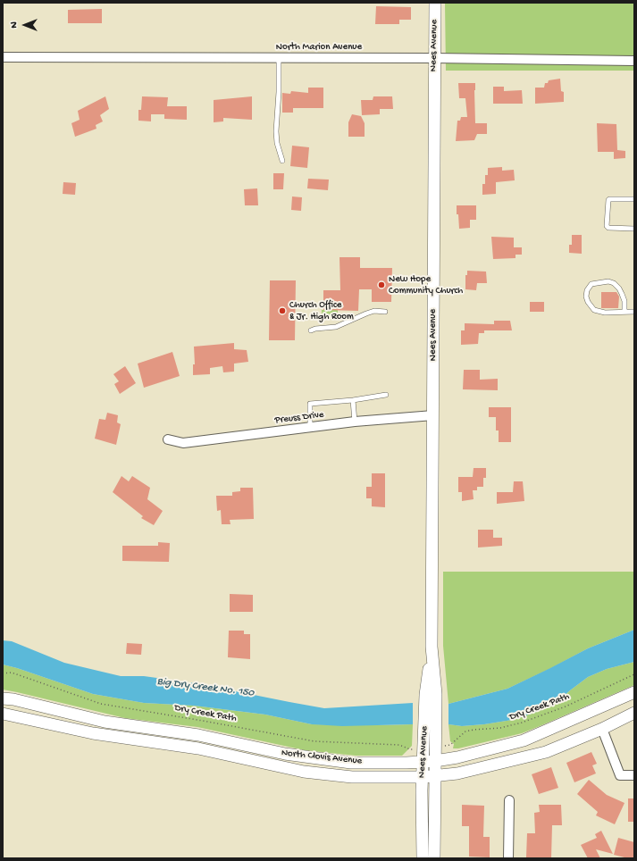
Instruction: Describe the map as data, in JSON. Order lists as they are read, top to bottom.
{
  "streets": {
    "main road": ["Nees Avenue", "North Clovis Avenue"],
    "street": ["North Marion Avenue", "Preuss Drive"],
    "path": ["Dry Creek Path"]
  },
  "crossings": [
    ["Nees Avenue", "North Marion Avenue"],
    ["Nees Avenue", "Preuss Drive"],
    ["Nees Avenue", "North Clovis Avenue"]
  ],
  "water": ["Big Dry Creek No. 150"],
  "places": ["New Hope Community Church", "Church Office & Jr. High Room"],
  "north": "left"
}
